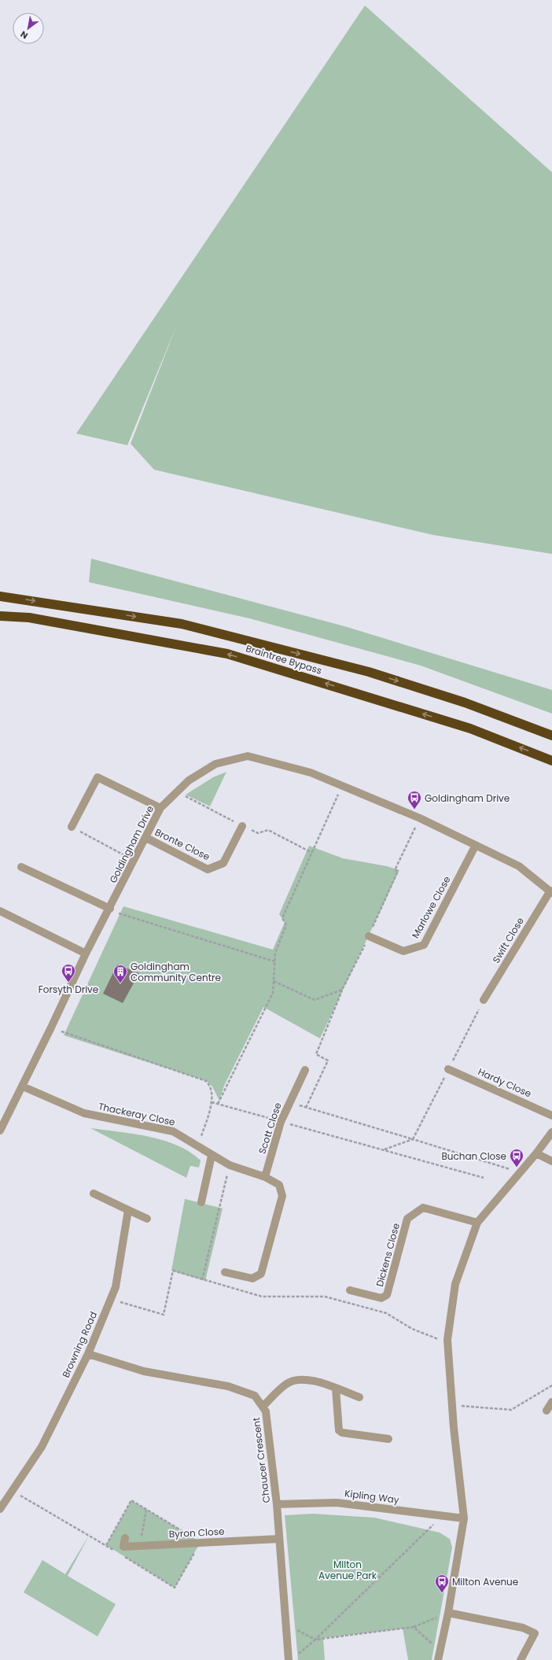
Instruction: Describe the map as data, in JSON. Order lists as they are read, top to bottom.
{
  "streets": {
    "highway": ["Braintree Bypass"],
    "street": [
      "Goldingham Drive",
      "Bronte Close",
      "Marlowe Close",
      "Swift Close",
      "Hardy Close",
      "Thackeray Close",
      "Scott Close",
      "Dickens Close",
      "Browning Road",
      "Chaucer Crescent",
      "Kipling Way",
      "Byron Close"
    ]
  },
  "crossings": [
    ["Goldingham Drive", "Bronte Close"],
    ["Goldingham Drive", "Marlowe Close"],
    ["Goldingham Drive", "Swift Close"],
    ["Goldingham Drive", "Thackeray Close"],
    ["Thackeray Close", "Scott Close"],
    ["Browning Road", "Chaucer Crescent"],
    ["Chaucer Crescent", "Kipling Way"],
    ["Chaucer Crescent", "Byron Close"]
  ],
  "parks": ["MIlton Avenue Park"],
  "places": {
    "bus stop": [
      "Goldingham Drive",
      "Forsyth Drive",
      "Buchan Close",
      "Milton Avenue"
    ],
    "building": ["Goldingham Community Centre"]
  },
  "north": "bottom left"
}
